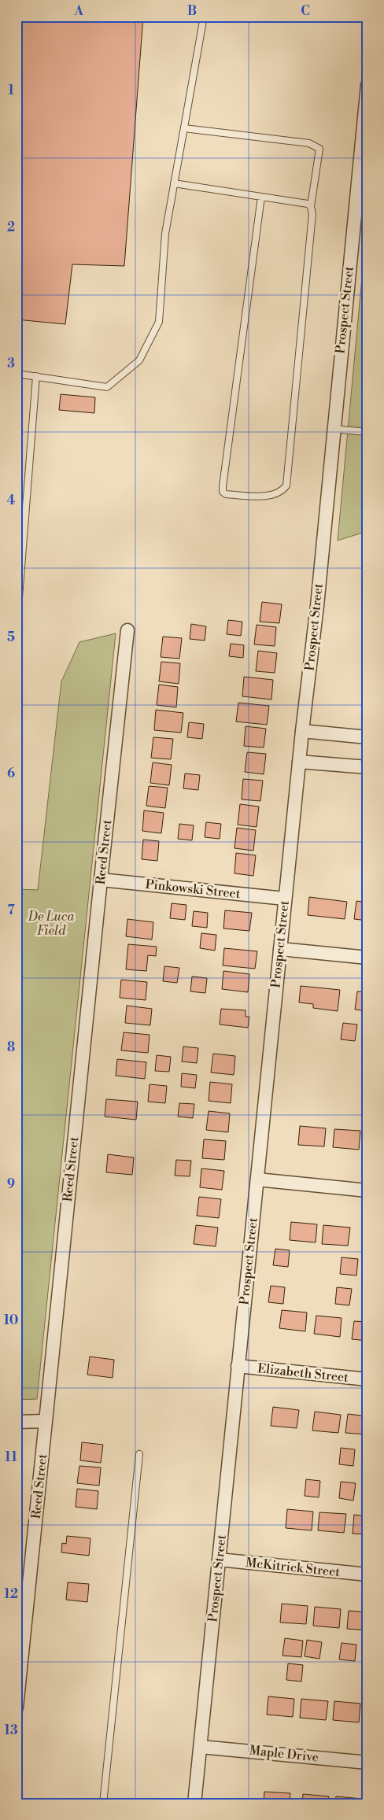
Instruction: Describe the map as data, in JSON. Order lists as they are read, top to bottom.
{
  "streets": {
    "street": [
      "Prospect Street",
      "Reed Street",
      "Pinkowski Street",
      "Elizabeth Street",
      "McKitrick Street",
      "Maple Drive"
    ]
  },
  "crossings": [
    ["Prospect Street", "Pinkowski Street"],
    ["Prospect Street", "Elizabeth Street"],
    ["Prospect Street", "McKitrick Street"],
    ["Prospect Street", "Maple Drive"],
    ["Reed Street", "Pinkowski Street"]
  ],
  "parks": ["De Luca Field"],
  "grid": {
    "columns": ["A", "B", "C"],
    "rows": [
      "1",
      "2",
      "3",
      "4",
      "5",
      "6",
      "7",
      "8",
      "9",
      "10",
      "11",
      "12",
      "13"
    ]
  }
}
